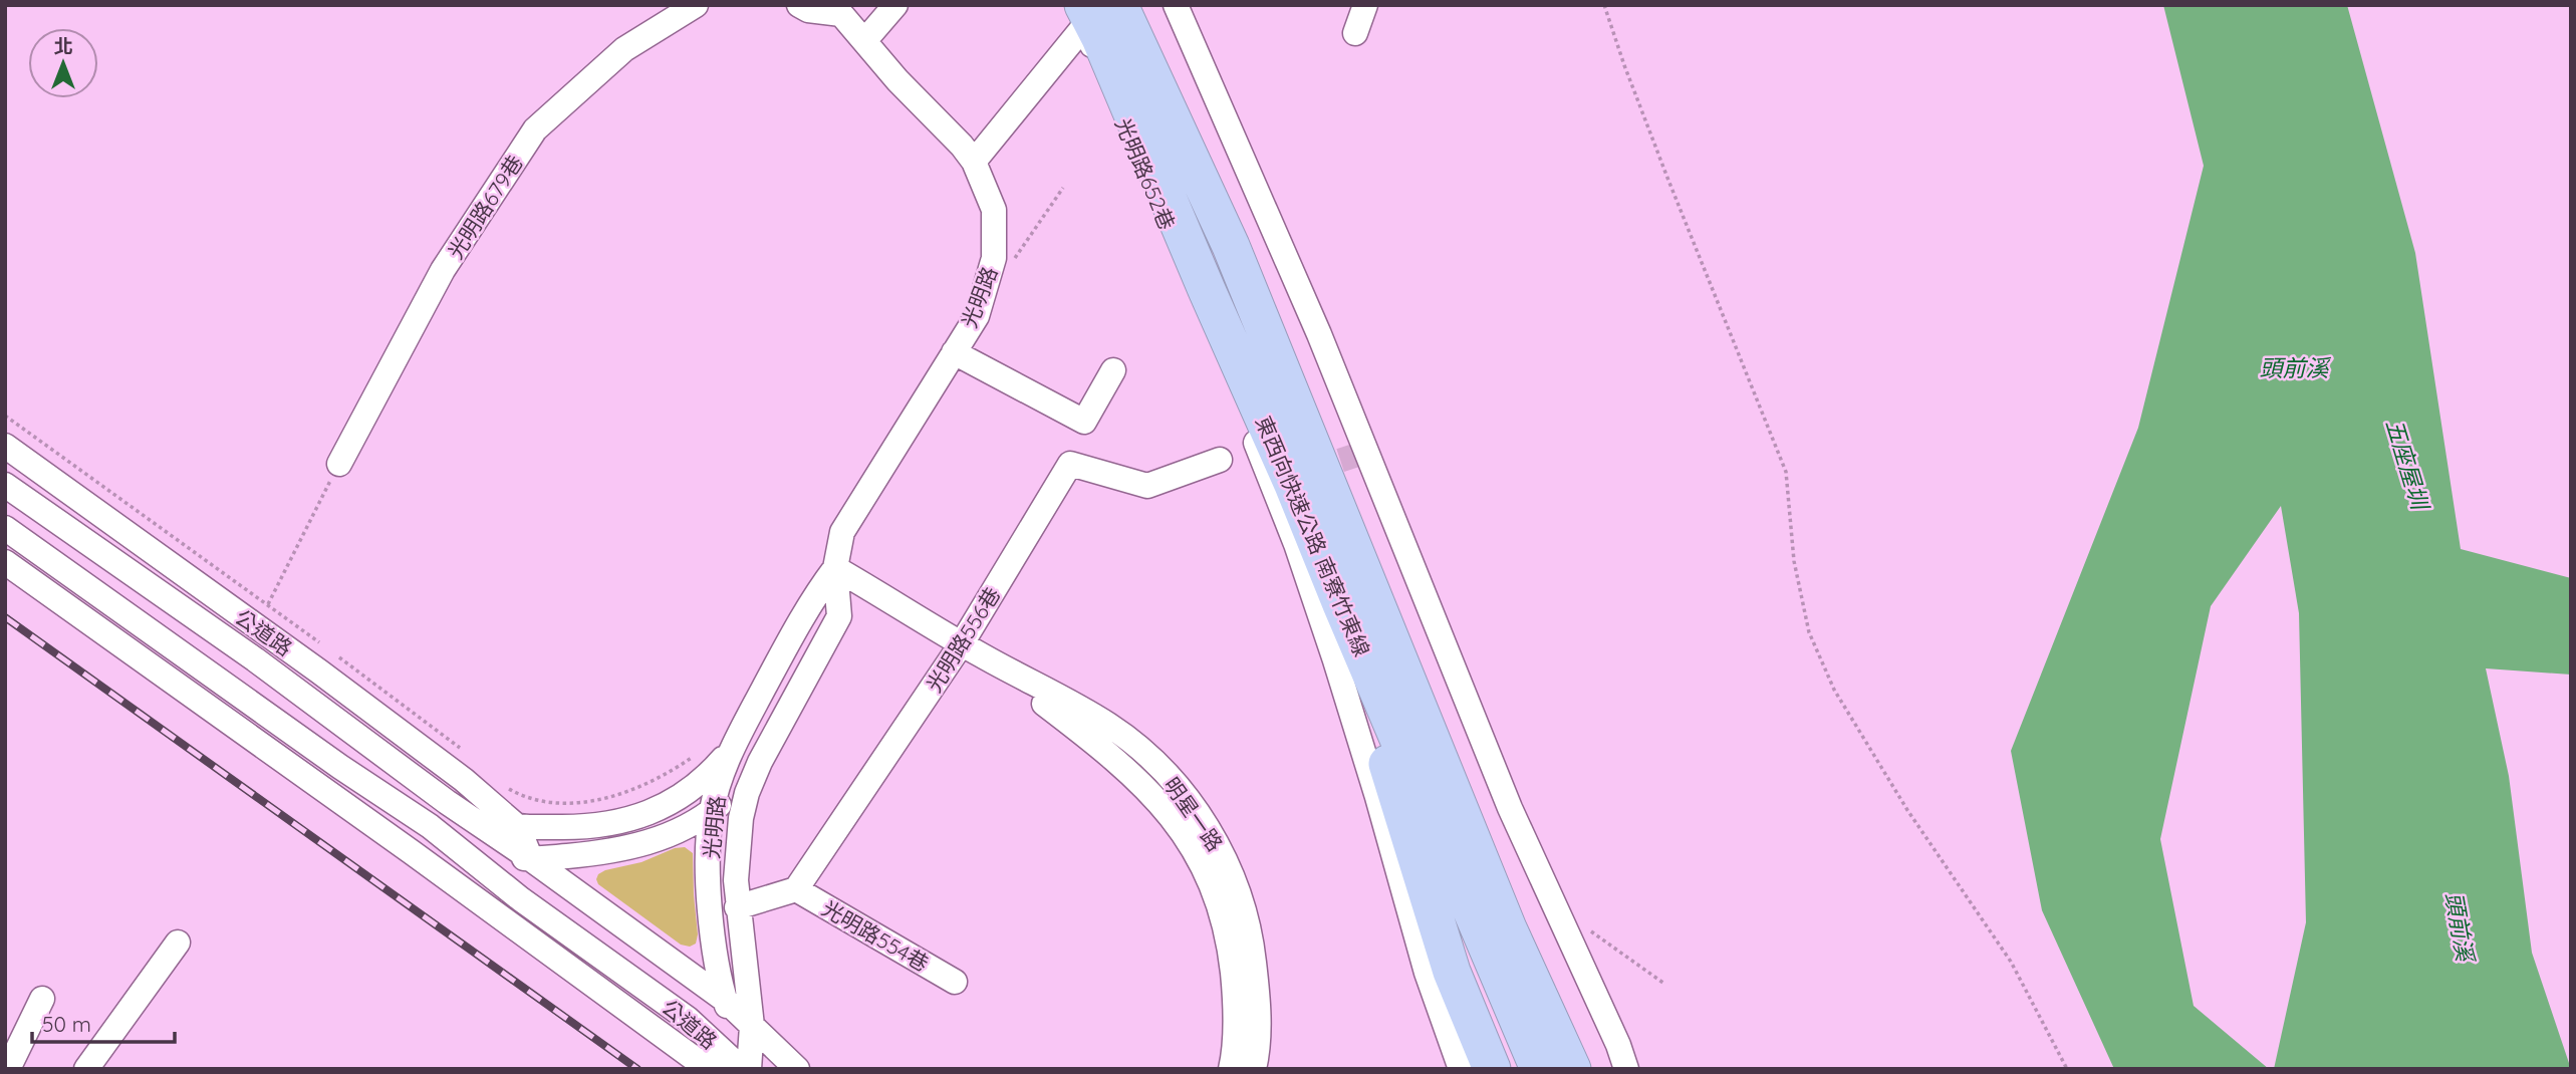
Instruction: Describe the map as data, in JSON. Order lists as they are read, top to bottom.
{
  "streets": {
    "highway": ["東西向快速公路 南寮竹東線"],
    "street": [
      "光明路652巷",
      "光明路679巷",
      "光明路",
      "公道路",
      "光明路556巷",
      "明星一路",
      "光明路554巷"
    ]
  },
  "crossings": [
    ["光明路652巷", "光明路"],
    ["光明路", "公道路"],
    ["光明路", "明星一路"],
    ["光明路556巷", "明星一路"],
    ["光明路556巷", "光明路554巷"]
  ],
  "water": ["頭前溪", "五座屋圳"],
  "scale_bar": "50 m",
  "north": "top"
}
